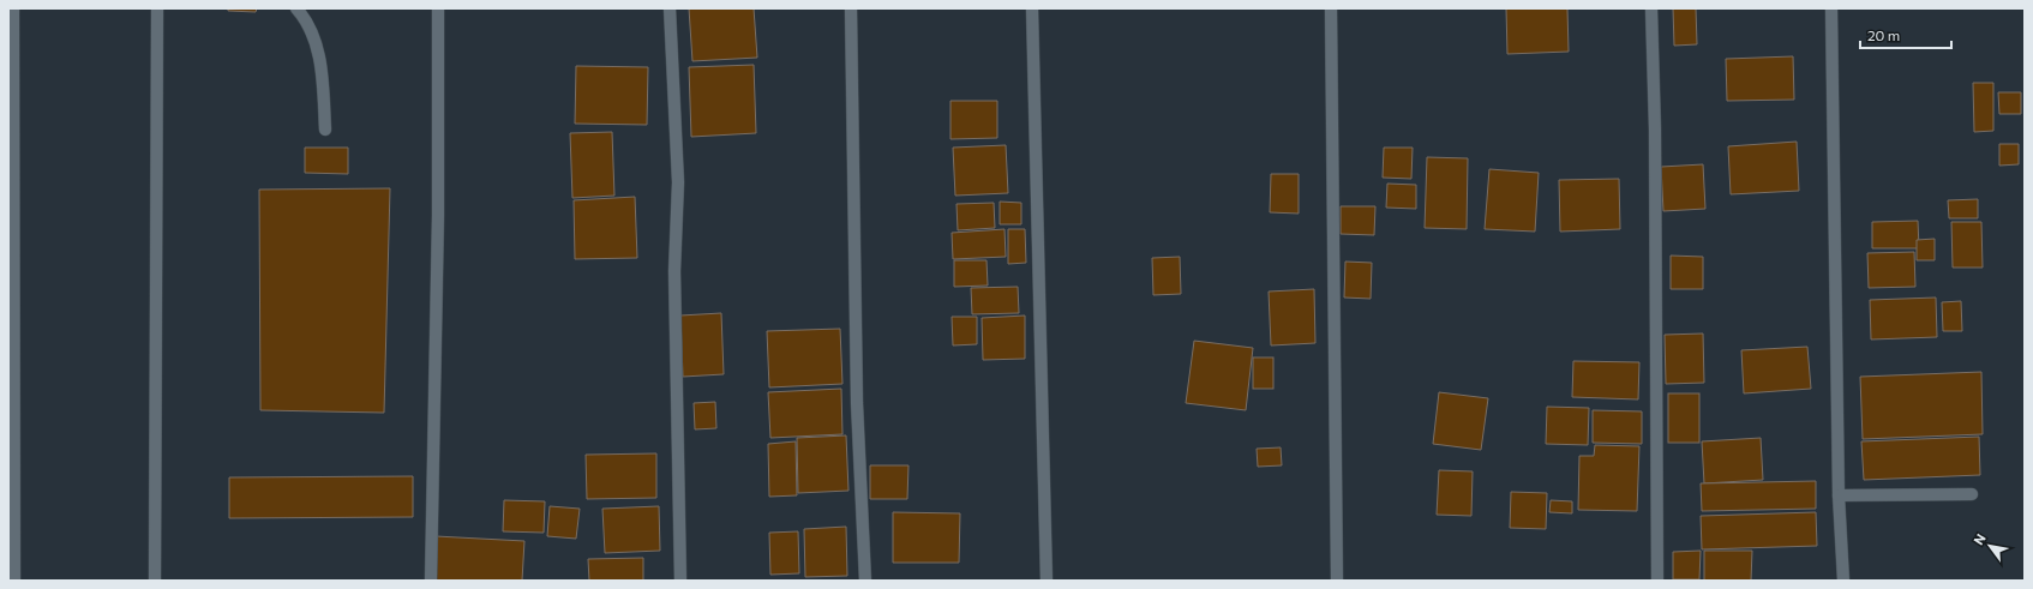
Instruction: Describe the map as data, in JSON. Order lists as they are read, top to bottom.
{
  "scale_bar": "20 m",
  "north": "top left"
}
